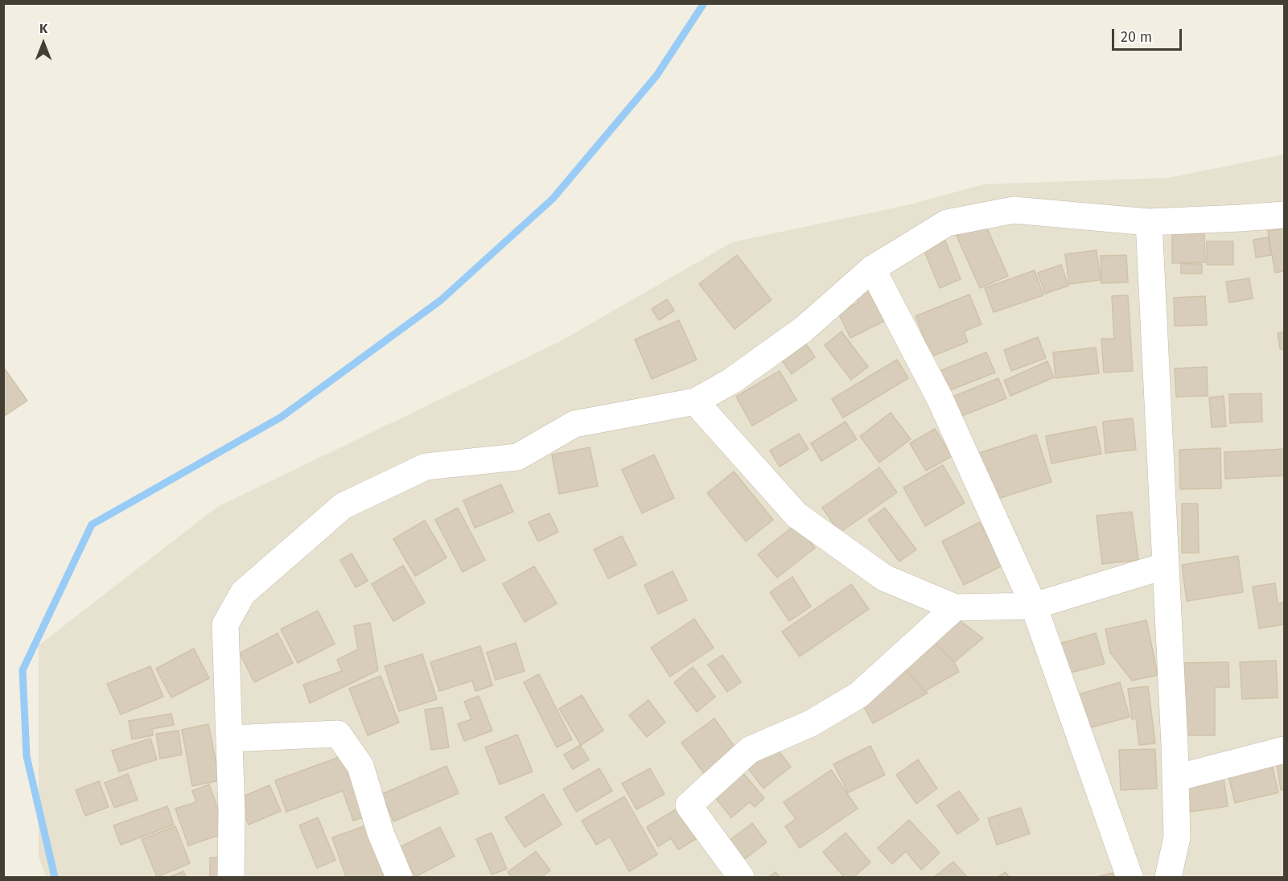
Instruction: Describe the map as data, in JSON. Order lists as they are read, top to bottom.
{
  "scale_bar": "20 m",
  "north": "top"
}
